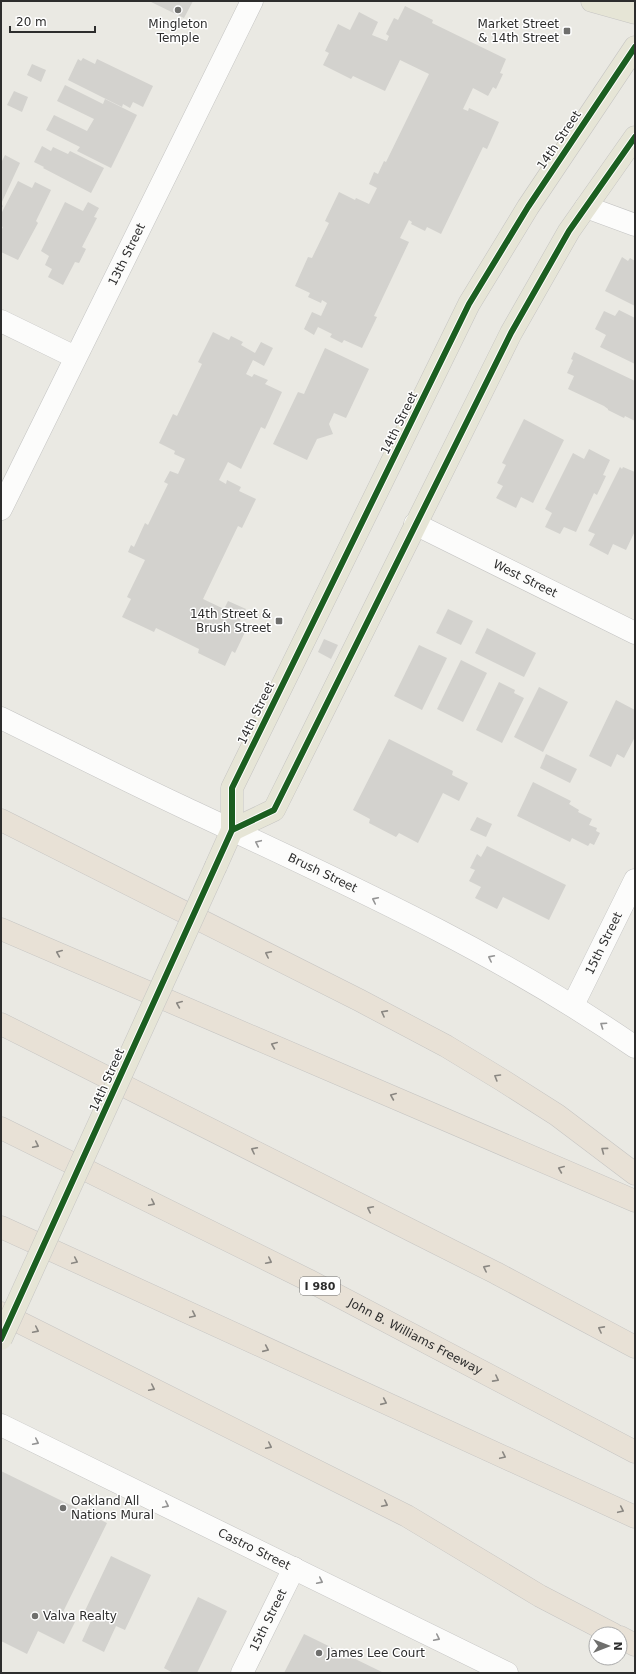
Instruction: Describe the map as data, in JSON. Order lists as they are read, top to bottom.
{
  "streets": {
    "highway": ["I 980", "John B. Williams Freeway"],
    "main road": ["14th Street"],
    "street": [
      "13th Street",
      "West Street",
      "Brush Street",
      "15th Street",
      "Castro Street"
    ]
  },
  "crossings": [
    ["14th Street", "Brush Street"],
    ["Brush Street", "15th Street"],
    ["15th Street", "Castro Street"]
  ],
  "one_way": ["Brush Street", "Castro Street"],
  "places": {
    "other": [
      "Mingleton Temple",
      "Oakland All Nations Mural",
      "Valva Realty",
      "James Lee Court"
    ],
    "transit": ["Market Street & 14th Street", "14th Street & Brush Street"]
  },
  "scale_bar": "20 m",
  "north": "right"
}
